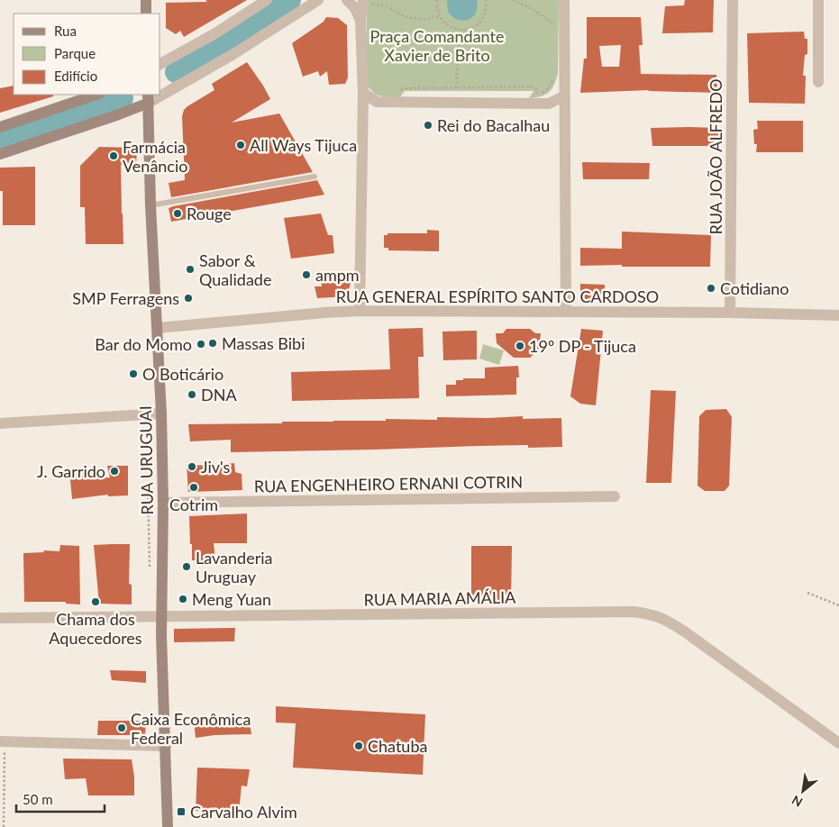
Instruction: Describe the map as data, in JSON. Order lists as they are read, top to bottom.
{
  "streets": {
    "main road": ["RUA URUGUAI"],
    "street": [
      "RUA JOÃO ALFREDO",
      "RUA GENERAL ESPÍRITO SANTO CARDOSO",
      "RUA ENGENHEIRO ERNANI COTRIN",
      "RUA MARIA AMÁLIA"
    ]
  },
  "crossings": [
    ["RUA JOÃO ALFREDO", "RUA GENERAL ESPÍRITO SANTO CARDOSO"],
    ["RUA GENERAL ESPÍRITO SANTO CARDOSO", "RUA URUGUAI"],
    ["RUA URUGUAI", "RUA ENGENHEIRO ERNANI COTRIN"],
    ["RUA URUGUAI", "RUA MARIA AMÁLIA"]
  ],
  "parks": ["Praça Comandante Xavier de Brito"],
  "places": {
    "other": [
      "Rei do Bacalhau",
      "All Ways Tijuca",
      "Farmácia Venâncio",
      "Rouge",
      "Sabor & Qualidade",
      "ampm",
      "Cotidiano",
      "SMP Ferragens",
      "Massas Bibi",
      "Bar do Momo",
      "19º DP - Tijuca",
      "O Boticário",
      "DNA",
      "Jiv's",
      "J. Garrido",
      "Cotrim",
      "Lavanderia Uruguay",
      "Meng Yuan",
      "Chama dos Aquecedores",
      "Caixa Econômica Federal",
      "Chatuba"
    ],
    "transit": ["Carvalho Alvim"]
  },
  "legend": ["Rua", "Parque", "Edifício"],
  "scale_bar": "50 m",
  "north": "bottom left"
}
